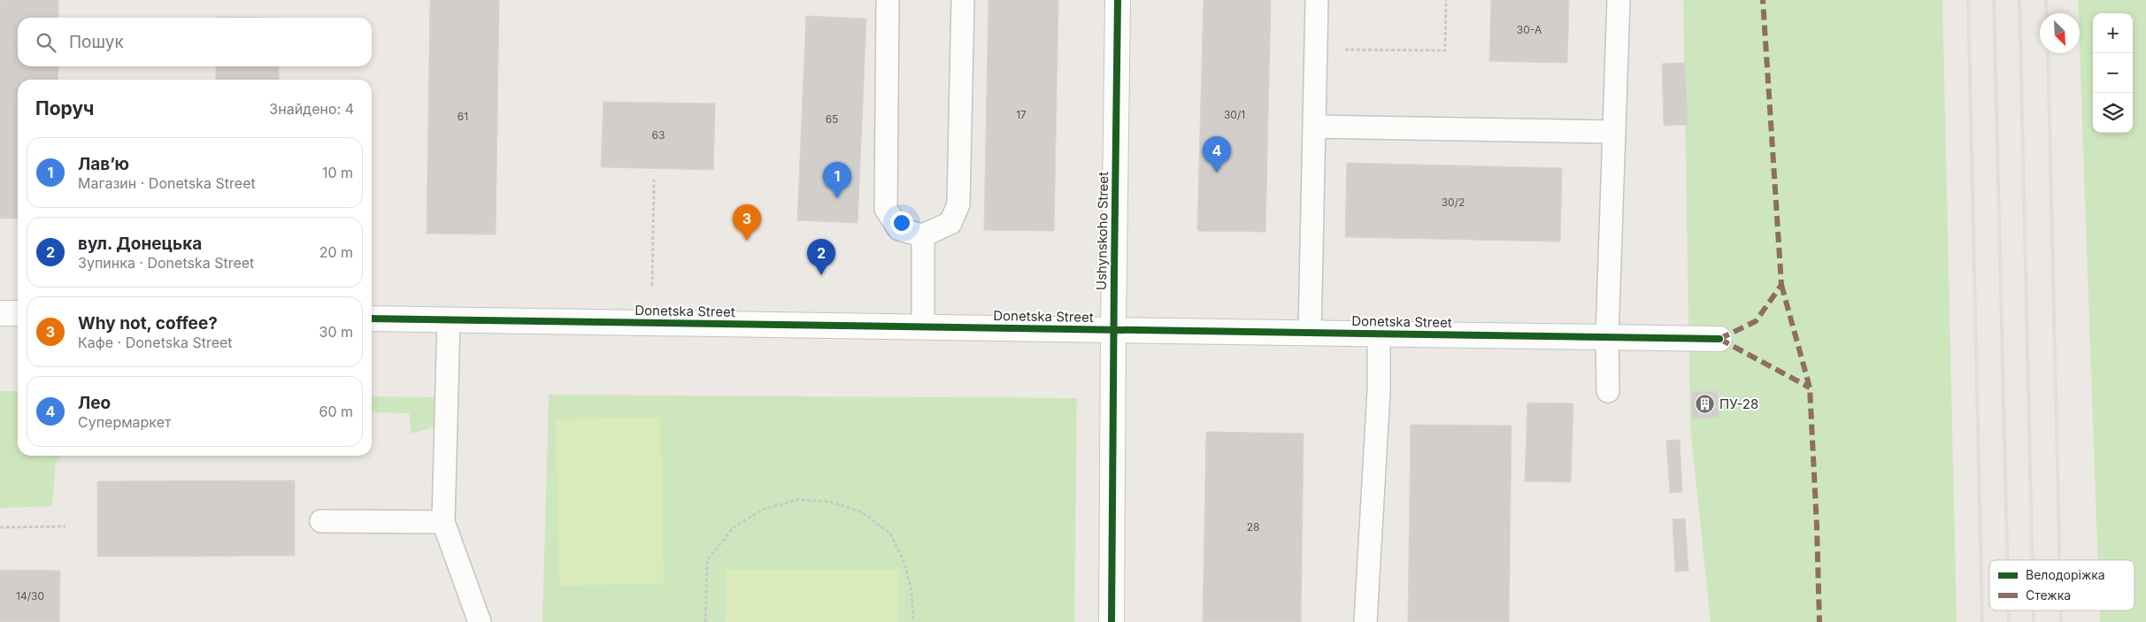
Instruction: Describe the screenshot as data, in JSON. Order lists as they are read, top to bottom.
{
  "streets": {
    "street": ["Ushynskoho Street", "Donetska Street"]
  },
  "crossings": [
    ["Ushynskoho Street", "Donetska Street"]
  ],
  "places": {
    "building": ["ПУ-28"]
  },
  "house_numbers": [
    "30-А",
    "17",
    "30/1",
    "61",
    "65",
    "63",
    "30/2",
    "28",
    "14/30"
  ],
  "legend": ["Велодоріжка", "Стежка"],
  "north": "bottom right",
  "page": {
    "map_buttons": ["+", "−"],
    "search": "Пошук",
    "heading": ["Поруч", "Знайдено: 4"],
    "pins": [
      "4",
      "1",
      "3",
      "2"
    ],
    "list": [
      {
        "mark": "1",
        "name": "Лав’ю",
        "note": "Магазин · Donetska Street",
        "value": "10 m"
      },
      {
        "mark": "2",
        "name": "вул. Донецька",
        "note": "Зупинка · Donetska Street",
        "value": "20 m"
      },
      {
        "mark": "3",
        "name": "Why not, coffee?",
        "note": "Кафе · Donetska Street",
        "value": "30 m"
      },
      {
        "mark": "4",
        "name": "Лео",
        "note": "Супермаркет",
        "value": "60 m"
      }
    ]
  }
}
